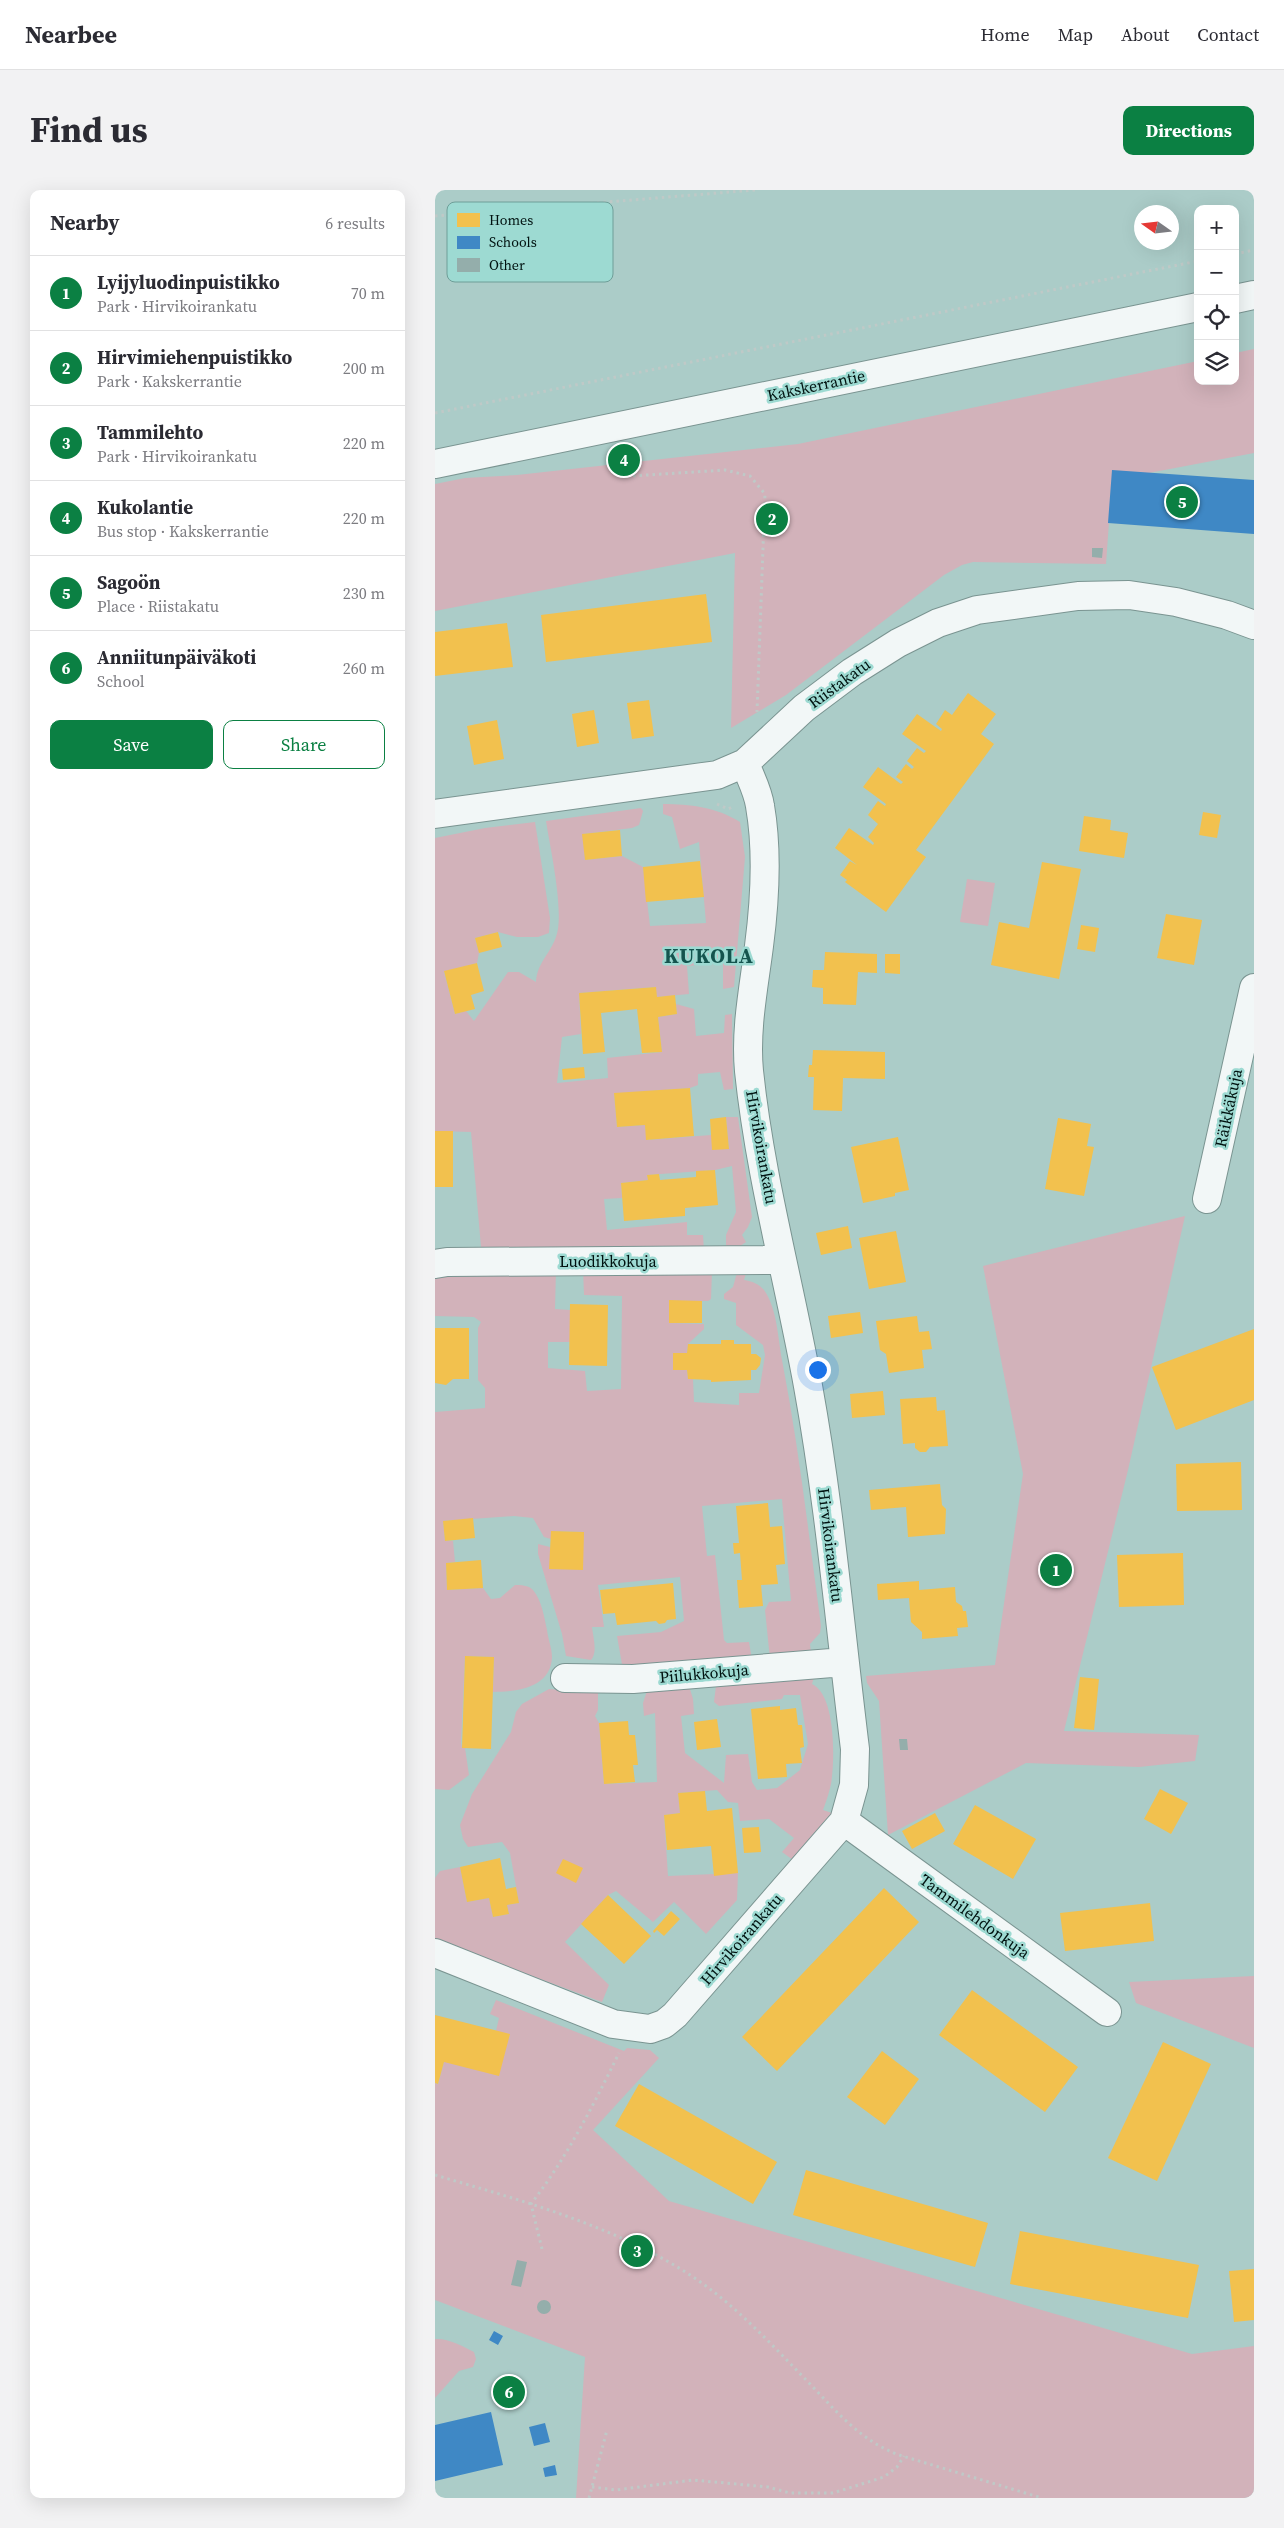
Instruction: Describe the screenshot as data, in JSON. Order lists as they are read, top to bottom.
{
  "streets": {
    "street": [
      "Kakskerrantie",
      "Riistakatu",
      "Räikkäkuja",
      "Hirvikoirankatu",
      "Luodikkokuja",
      "Piilukkokuja",
      "Tammilehdonkuja"
    ]
  },
  "crossings": [
    ["Riistakatu", "Hirvikoirankatu"],
    ["Hirvikoirankatu", "Luodikkokuja"],
    ["Hirvikoirankatu", "Piilukkokuja"],
    ["Hirvikoirankatu", "Tammilehdonkuja"]
  ],
  "districts": ["KUKOLA"],
  "legend": ["Homes", "Schools", "Other"],
  "north": "left",
  "page": {
    "header": "Nearbee",
    "nav": [
      "Home",
      "Map",
      "About",
      "Contact"
    ],
    "title": "Find us",
    "buttons": [
      "Directions",
      ["Save", "Share"]
    ],
    "heading": ["Nearby", "6 results"],
    "map_buttons": ["+", "−"],
    "list": [
      {
        "mark": "1",
        "name": "Lyijyluodinpuistikko",
        "note": "Park · Hirvikoirankatu",
        "value": "70 m"
      },
      {
        "mark": "2",
        "name": "Hirvimiehenpuistikko",
        "note": "Park · Kakskerrantie",
        "value": "200 m"
      },
      {
        "mark": "3",
        "name": "Tammilehto",
        "note": "Park · Hirvikoirankatu",
        "value": "220 m"
      },
      {
        "mark": "4",
        "name": "Kukolantie",
        "note": "Bus stop · Kakskerrantie",
        "value": "220 m"
      },
      {
        "mark": "5",
        "name": "Sagoön",
        "note": "Place · Riistakatu",
        "value": "230 m"
      },
      {
        "mark": "6",
        "name": "Anniitunpäiväkoti",
        "note": "School",
        "value": "260 m"
      }
    ],
    "pins": [
      "4",
      "5",
      "2",
      "1",
      "3",
      "6"
    ]
  }
}
